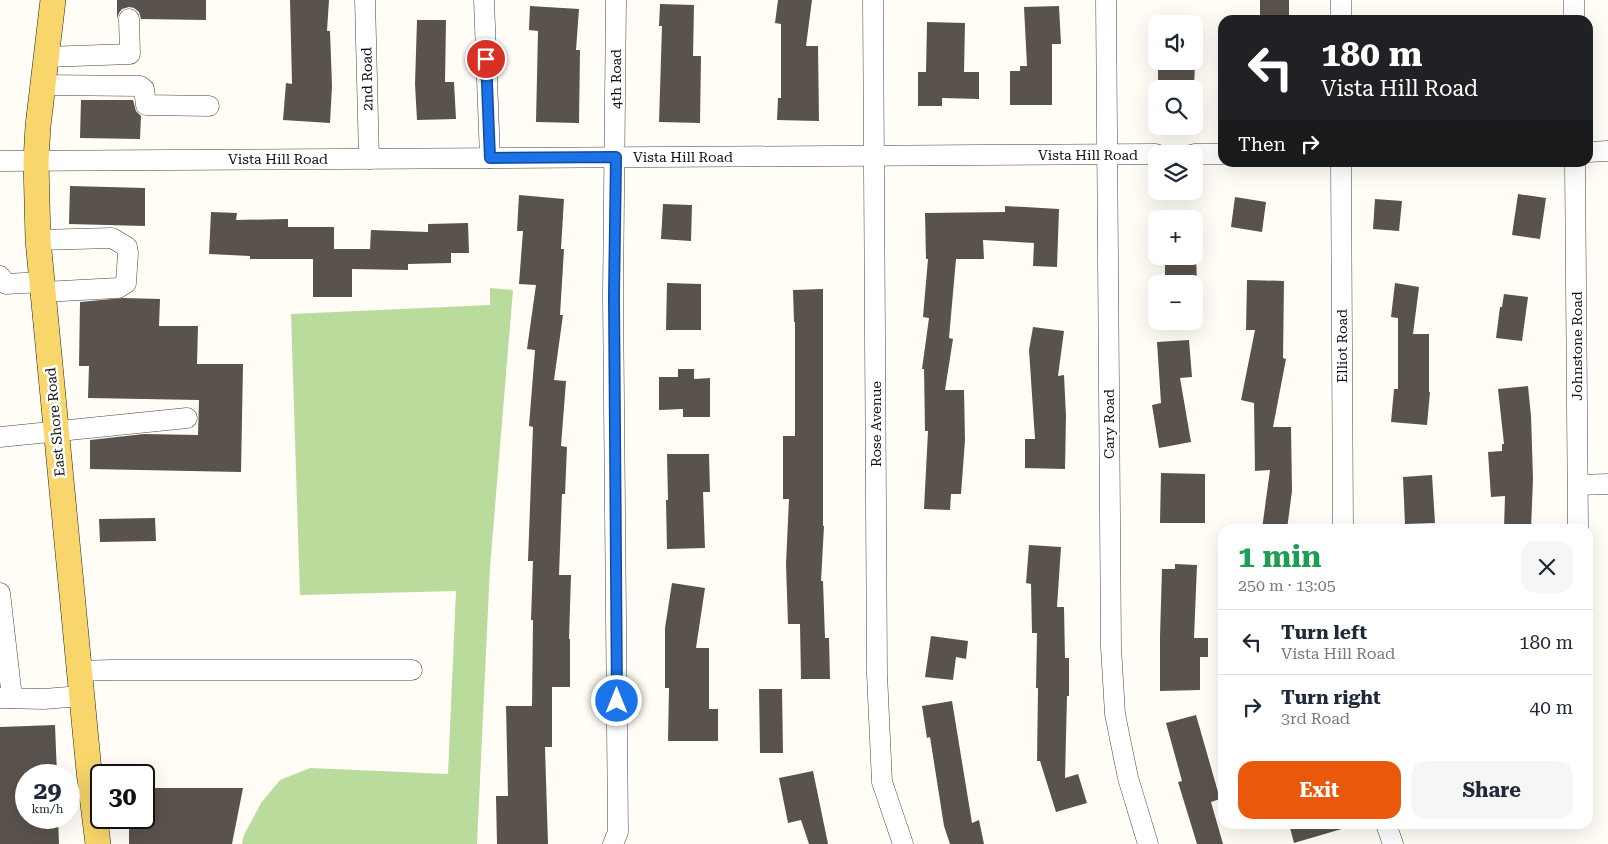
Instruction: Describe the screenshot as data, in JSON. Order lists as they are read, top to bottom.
{
  "streets": {
    "main road": ["East Shore Road"],
    "street": [
      "2nd Road",
      "4th Road",
      "Vista Hill Road",
      "Elliot Road",
      "Johnstone Road",
      "Rose Avenue",
      "Cary Road"
    ]
  },
  "crossings": [
    ["2nd Road", "Vista Hill Road"],
    ["4th Road", "Vista Hill Road"],
    ["Vista Hill Road", "East Shore Road"],
    ["Vista Hill Road", "Rose Avenue"],
    ["Vista Hill Road", "Cary Road"]
  ],
  "page": {
    "map_buttons": ["+", "−"],
    "turn": ["180 m", "Vista Hill Road"],
    "then": "Then",
    "heading": ["1 min", "250 m · 13:05"],
    "list": [
      {
        "name": "Turn left",
        "note": "Vista Hill Road",
        "value": "180 m"
      },
      {
        "name": "Turn right",
        "note": "3rd Road",
        "value": "40 m"
      }
    ],
    "buttons": ["Exit", "Share"],
    "speed": "29 km/h",
    "limit": "30"
  }
}
